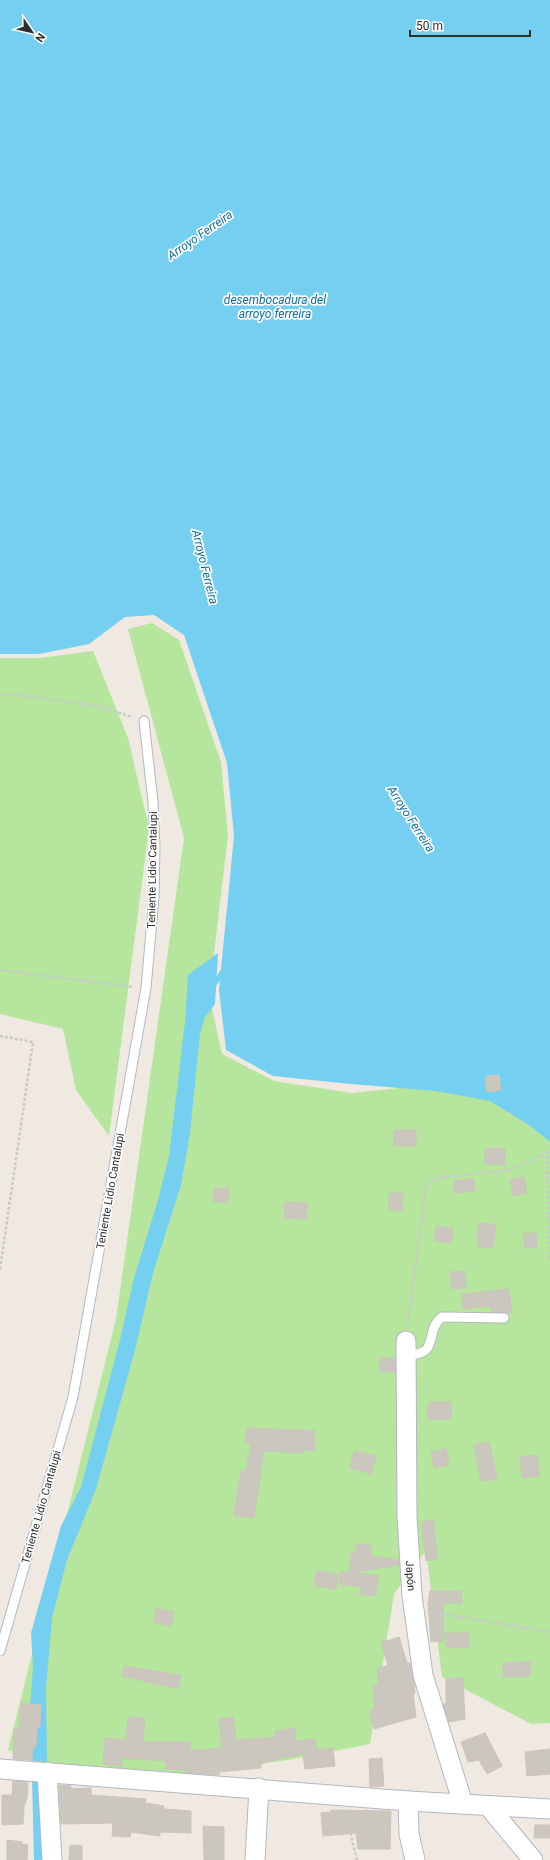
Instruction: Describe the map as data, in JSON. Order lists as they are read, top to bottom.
{
  "streets": {
    "street": ["Japón"],
    "lane": ["Teniente Lidio Cantalupi"]
  },
  "water": ["Arroyo Ferreira", "desembocadura del arroyo ferreira"],
  "scale_bar": "50 m",
  "north": "bottom right"
}
